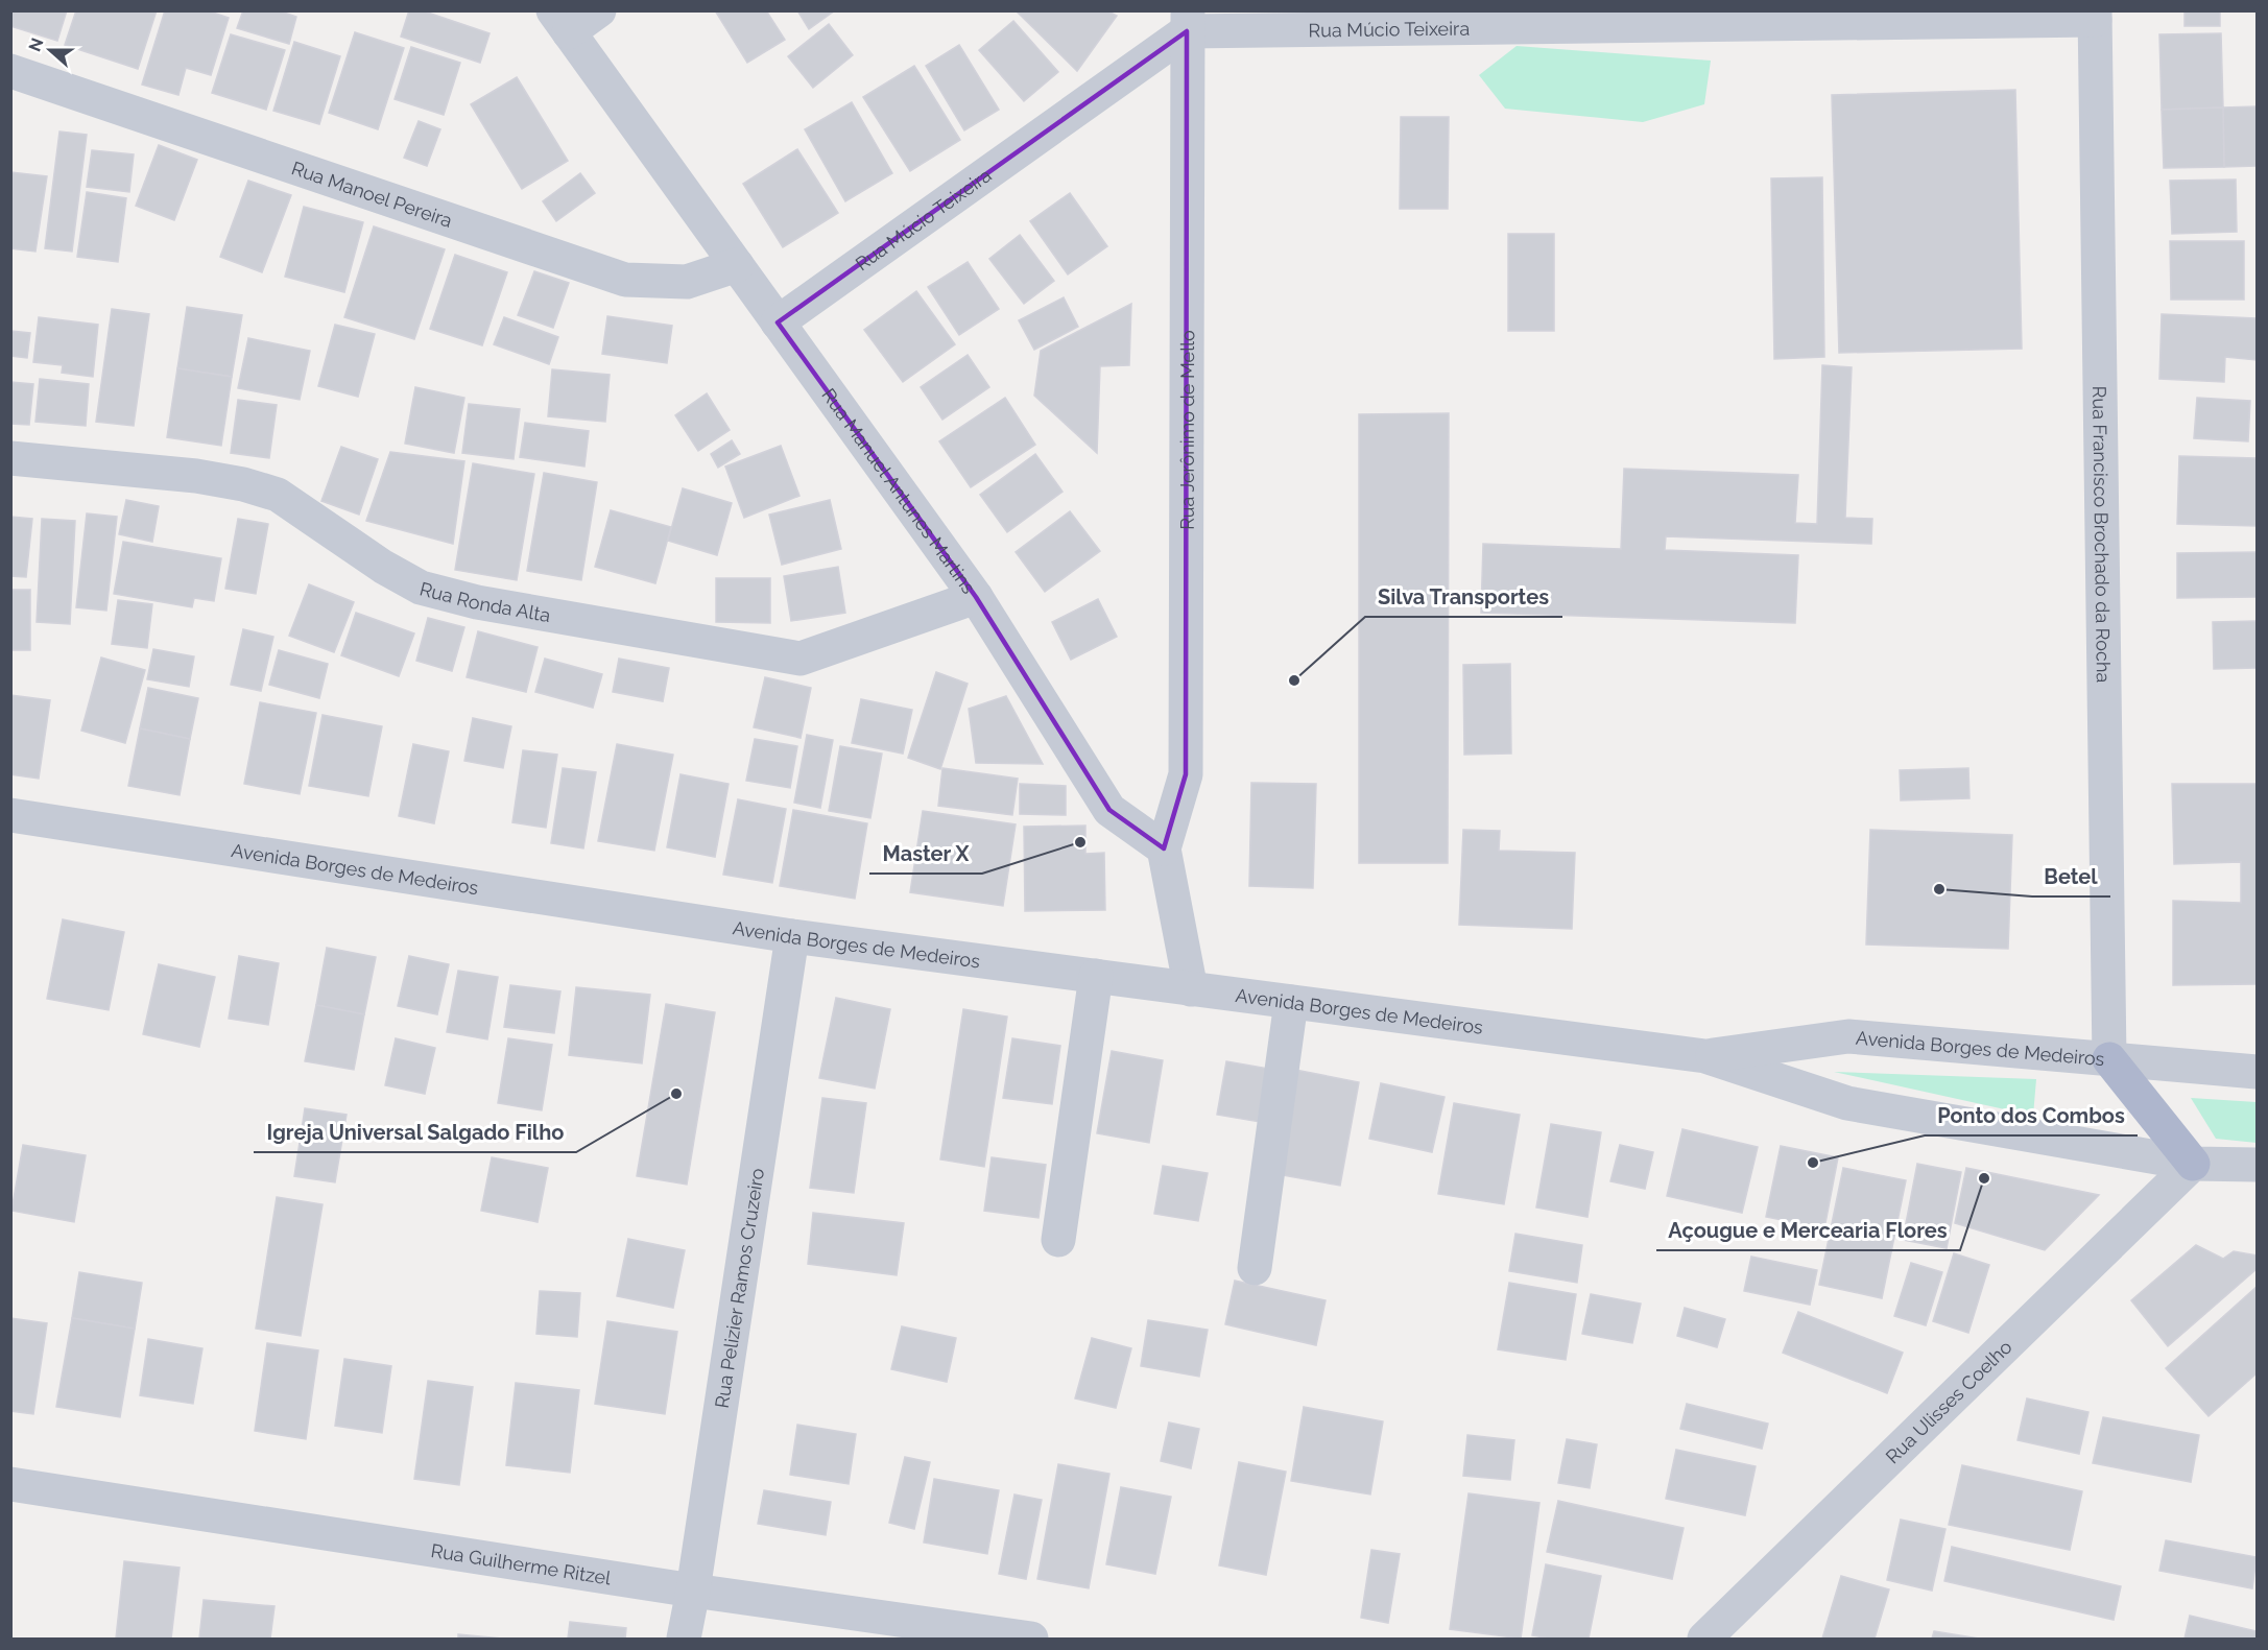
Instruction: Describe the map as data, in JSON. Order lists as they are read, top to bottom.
{
  "streets": {
    "street": [
      "Rua Múcio Teixeira",
      "Rua Manoel Pereira",
      "Rua Jerônimo de Mello",
      "Rua Manuel Antunes Martins",
      "Rua Francisco Brochado da Rocha",
      "Rua Ronda Alta",
      "Avenida Borges de Medeiros",
      "Rua Pelizier Ramos Cruzeiro",
      "Rua Ulisses Coelho",
      "Rua Guilherme Ritzel"
    ]
  },
  "crossings": [
    ["Rua Múcio Teixeira", "Rua Jerônimo de Mello"],
    ["Rua Múcio Teixeira", "Rua Manuel Antunes Martins"],
    ["Rua Múcio Teixeira", "Rua Francisco Brochado da Rocha"],
    ["Rua Manoel Pereira", "Rua Manuel Antunes Martins"],
    ["Rua Jerônimo de Mello", "Rua Manuel Antunes Martins"],
    ["Rua Manuel Antunes Martins", "Rua Ronda Alta"],
    ["Rua Francisco Brochado da Rocha", "Avenida Borges de Medeiros"],
    ["Avenida Borges de Medeiros", "Rua Pelizier Ramos Cruzeiro"],
    ["Avenida Borges de Medeiros", "Rua Ulisses Coelho"],
    ["Rua Pelizier Ramos Cruzeiro", "Rua Guilherme Ritzel"]
  ],
  "places": [
    "Silva Transportes",
    "Master X",
    "Betel",
    "Igreja Universal Salgado Filho",
    "Ponto dos Combos",
    "Açougue e Mercearia Flores"
  ],
  "north": "left"
}
